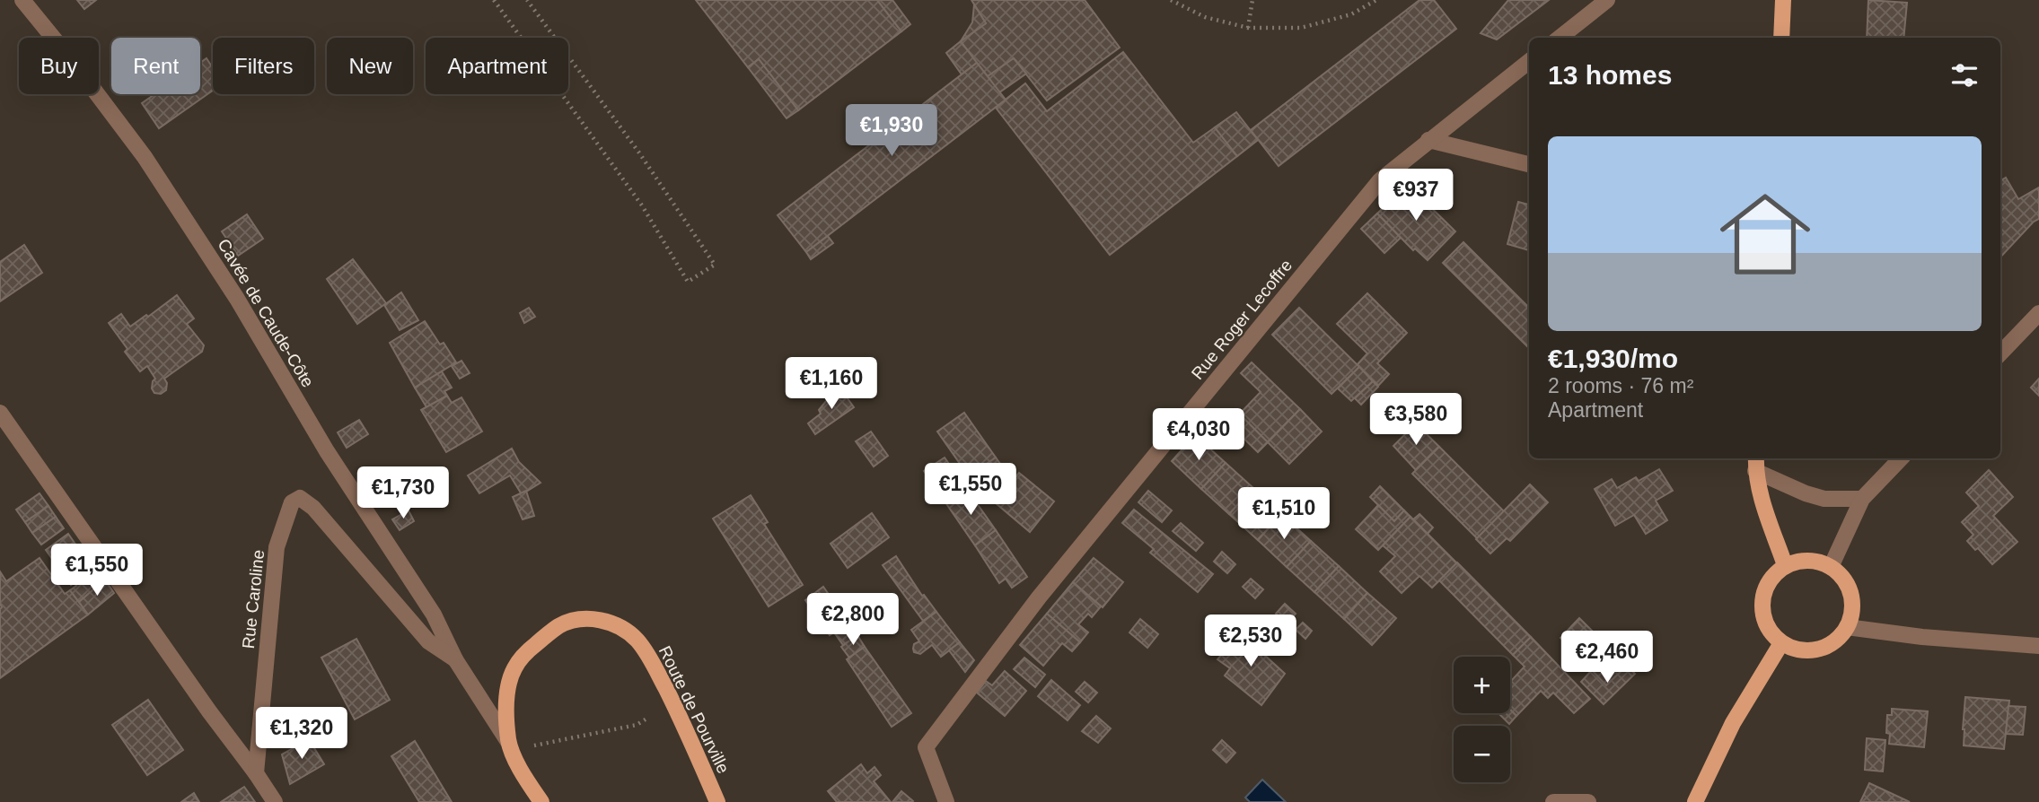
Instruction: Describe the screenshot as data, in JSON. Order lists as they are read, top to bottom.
{
  "streets": {
    "main road": ["Route de Pourville"],
    "street": ["Cavée de Caude-Côte", "Rue Roger Lecoffre", "Rue Caroline"]
  },
  "crossings": [
    ["Cavée de Caude-Côte", "Rue Caroline"],
    ["Rue Caroline", "Route de Pourville"]
  ],
  "page": {
    "chip": [
      "Buy",
      "Rent",
      "Filters",
      "New",
      "Apartment"
    ],
    "heading": "13 homes",
    "price": [
      "€1,930",
      "€937",
      "€1,160",
      "€3,580",
      "€4,030",
      "€1,550",
      "€1,730",
      "€1,510",
      "€1,550",
      "€2,800",
      "€2,530",
      "€2,460",
      "€1,320"
    ],
    "list": [
      {
        "name": "€1,930/mo",
        "note": "2 rooms · 76 m² · Apartment"
      }
    ],
    "map_buttons": ["+", "−"]
  }
}
